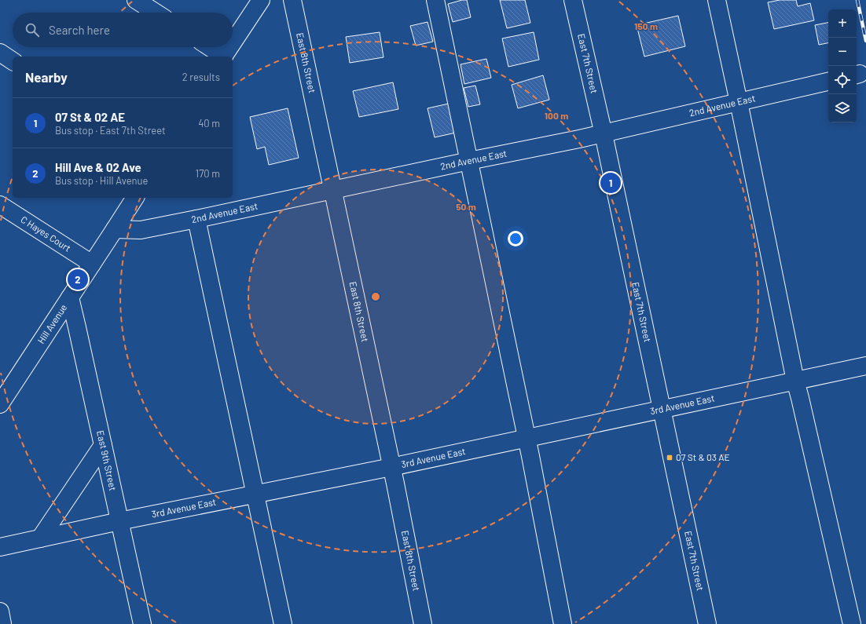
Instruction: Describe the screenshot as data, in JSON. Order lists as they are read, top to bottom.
{
  "streets": {
    "street": [
      "East 8th Street",
      "East 7th Street",
      "2nd Avenue East",
      "C Hayes Court",
      "Hill Avenue",
      "3rd Avenue East",
      "East 9th Street"
    ]
  },
  "crossings": [
    ["East 8th Street", "2nd Avenue East"],
    ["East 8th Street", "3rd Avenue East"],
    ["East 7th Street", "2nd Avenue East"],
    ["East 7th Street", "3rd Avenue East"],
    ["2nd Avenue East", "Hill Avenue"],
    ["C Hayes Court", "Hill Avenue"],
    ["Hill Avenue", "East 9th Street"],
    ["3rd Avenue East", "East 9th Street"]
  ],
  "places": {
    "transit": ["07 St & 03 AE"]
  },
  "page": {
    "map_buttons": ["+", "−"],
    "search": "Search here",
    "heading": ["Nearby", "2 results"],
    "list": [
      {
        "mark": "1",
        "name": "07 St & 02 AE",
        "note": "Bus stop · East 7th Street",
        "value": "40 m"
      },
      {
        "mark": "2",
        "name": "Hill Ave & 02 Ave",
        "note": "Bus stop · Hill Avenue",
        "value": "170 m"
      }
    ],
    "pins": ["1", "2"]
  },
  "rings": ["150 m", "100 m", "50 m"]
}
